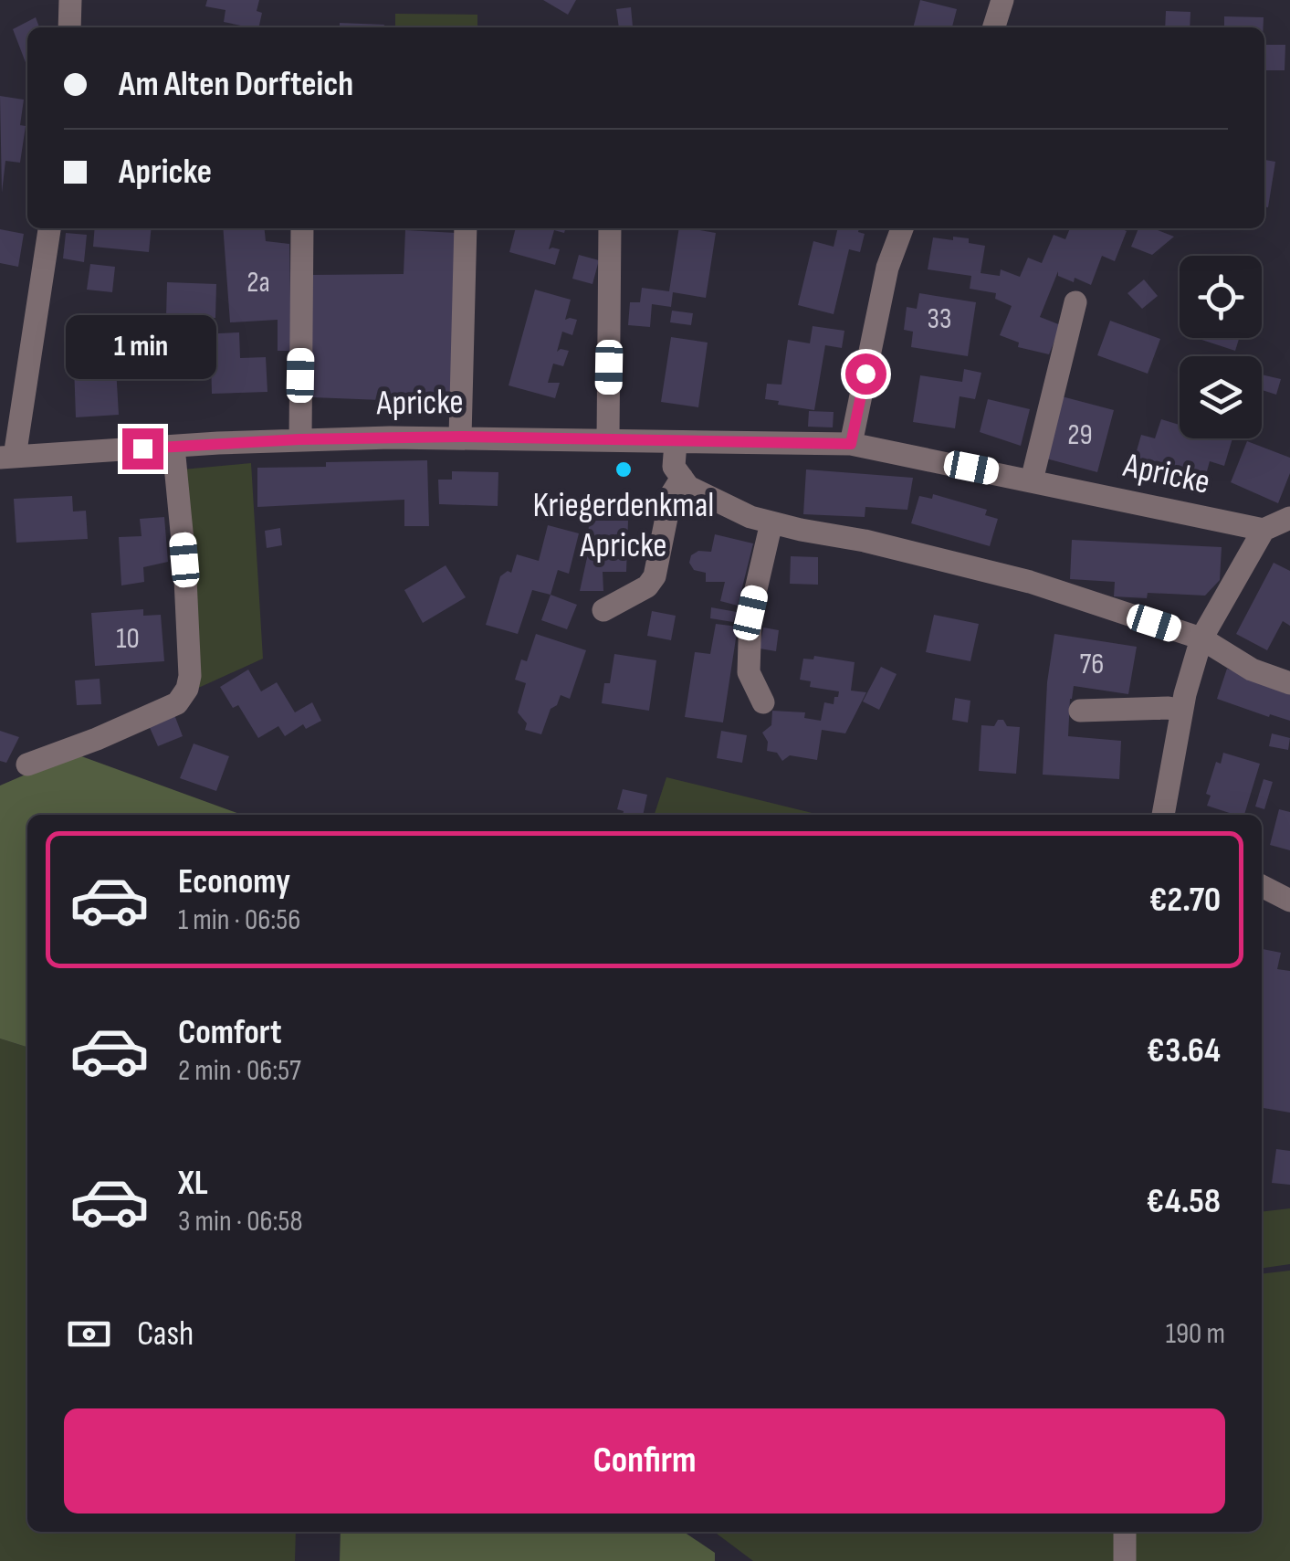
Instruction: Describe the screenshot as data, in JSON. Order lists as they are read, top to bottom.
{
  "streets": {
    "street": ["Apricke"]
  },
  "places": ["Kriegerdenkmal Apricke"],
  "house_numbers": [
    "2a",
    "33",
    "29",
    "10",
    "76"
  ],
  "page": {
    "banner": ["Am Alten Dorfteich", "Apricke"],
    "bubble": "1 min",
    "list": [
      {
        "name": "Economy",
        "note": "1 min · 06:56",
        "value": "€2.70"
      },
      {
        "name": "Comfort",
        "note": "2 min · 06:57",
        "value": "€3.64"
      },
      {
        "name": "XL",
        "note": "3 min · 06:58",
        "value": "€4.58"
      }
    ],
    "pay": ["Cash", "190 m"],
    "buttons": "Confirm"
  }
}
